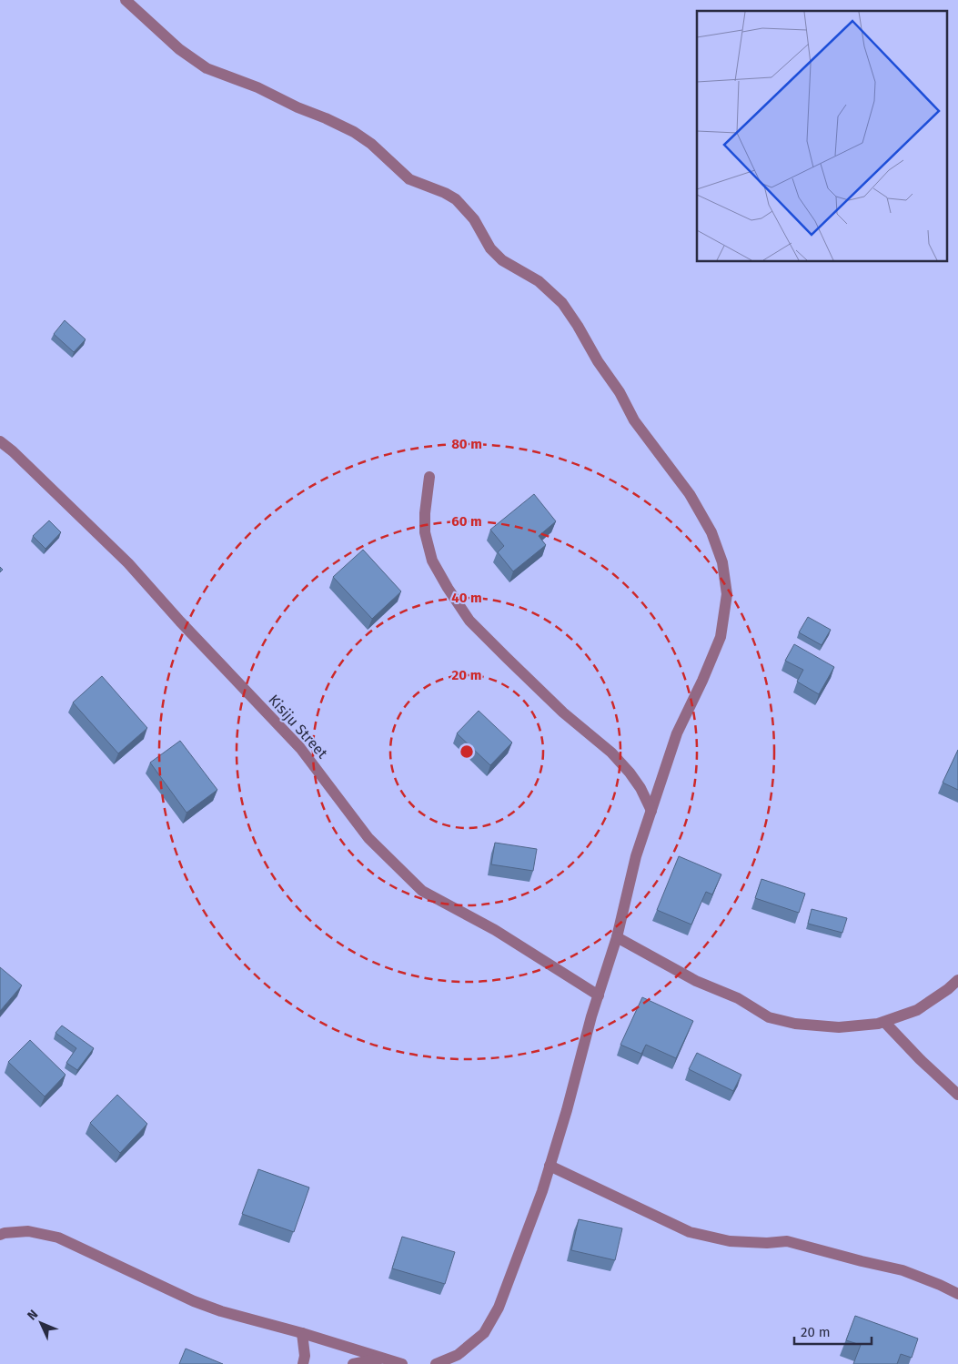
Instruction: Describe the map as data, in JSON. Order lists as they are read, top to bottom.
{
  "streets": {
    "street": ["Kisiju Street"]
  },
  "scale_bar": "20 m",
  "north": "top left",
  "rings": [
    "80 m",
    "60 m",
    "40 m",
    "20 m"
  ]
}
